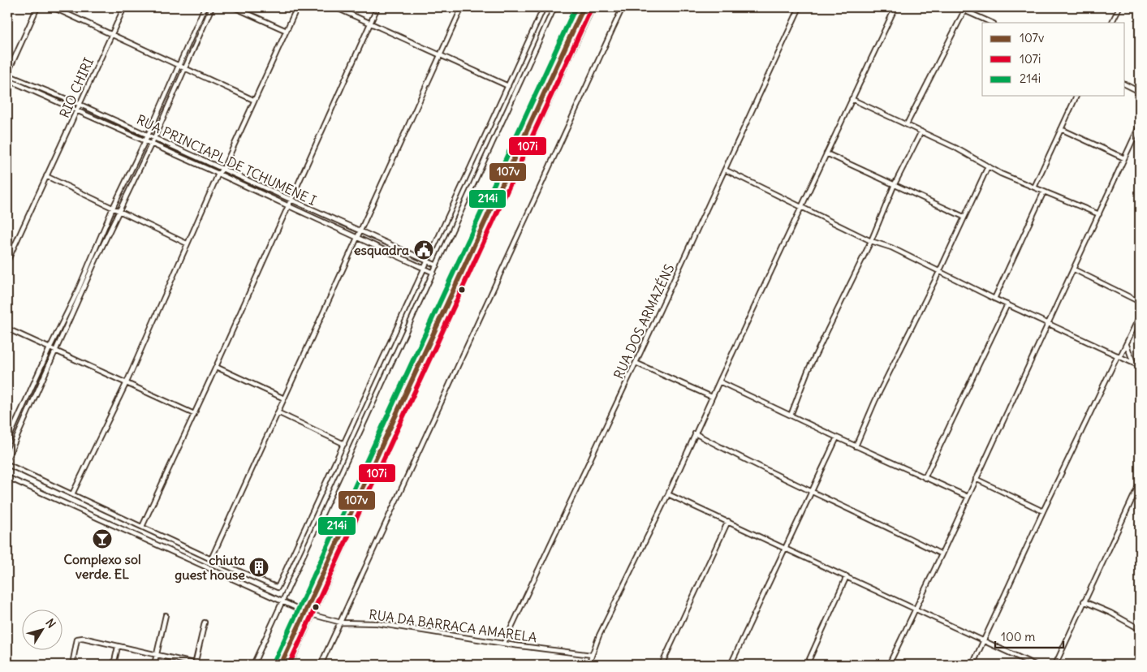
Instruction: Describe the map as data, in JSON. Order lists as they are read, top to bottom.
{
  "streets": {
    "street": [
      "RIO CHIRI",
      "RUA PRINCIAPL DE TCHUMENE I",
      "RUA DOS ARMAZÉNS",
      "RUA DA BARRACA AMARELA"
    ]
  },
  "crossings": [
    ["RIO CHIRI", "RUA PRINCIAPL DE TCHUMENE I"],
    ["RUA DOS ARMAZÉNS", "RUA DA BARRACA AMARELA"]
  ],
  "places": {
    "public building": ["esquadra"],
    "bar": ["Complexo sol verde. EL"],
    "building": ["chiuta guest house"]
  },
  "lines": ["transit line 107v", "transit line 214i", "transit line 107i"],
  "legend": ["107v", "107i", "214i"],
  "scale_bar": "100 m",
  "north": "top right"
}
